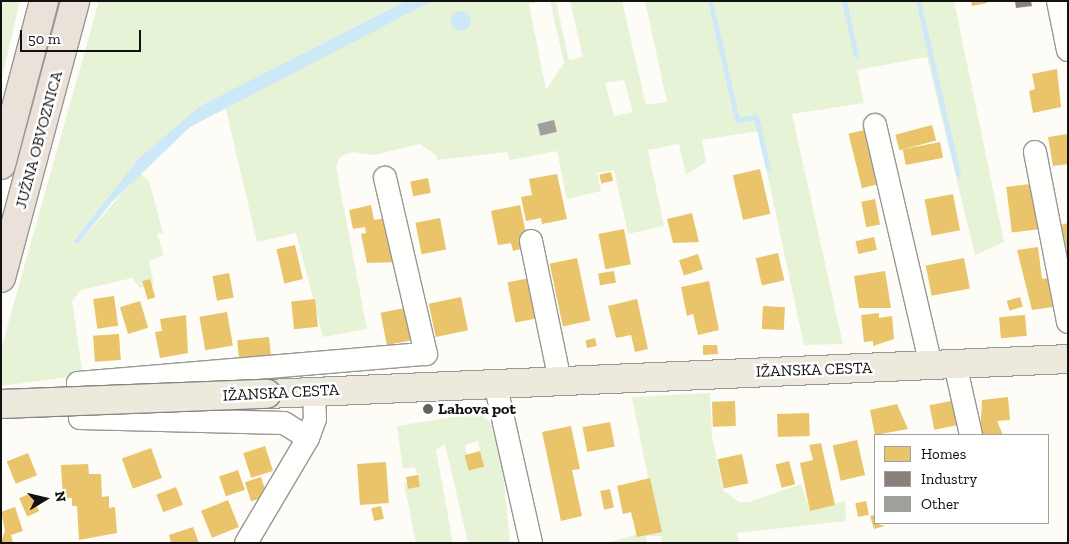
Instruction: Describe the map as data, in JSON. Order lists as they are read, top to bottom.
{
  "streets": {
    "highway": ["JUŽNA OBVOZNICA"],
    "main road": ["IŽANSKA CESTA"]
  },
  "places": ["Lahova pot"],
  "legend": ["Homes", "Industry", "Other"],
  "scale_bar": "50 m",
  "north": "right"
}
